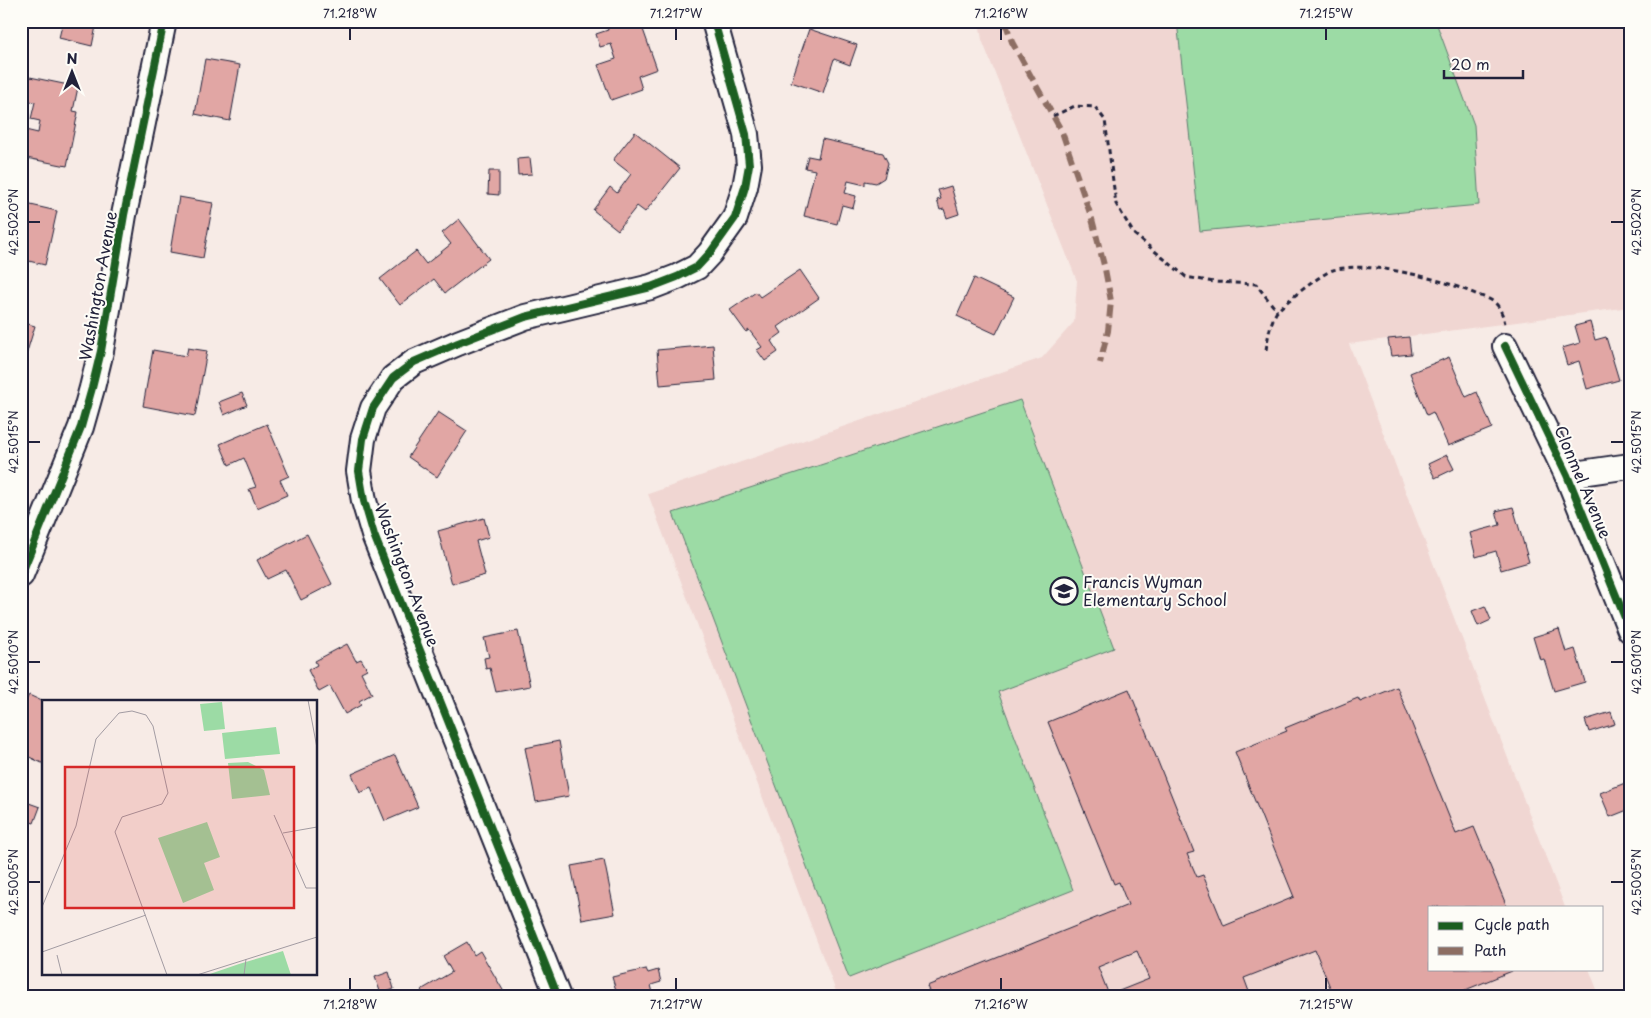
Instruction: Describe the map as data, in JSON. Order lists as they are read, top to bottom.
{
  "streets": {
    "street": ["Washington Avenue", "Clonmel Avenue"]
  },
  "places": {
    "school or university": ["Francis Wyman Elementary School"]
  },
  "legend": ["Cycle path", "Path"],
  "scale_bar": "20 m",
  "north": "top",
  "coordinates": [
    "71.218°W",
    "71.217°W",
    "71.216°W",
    "71.215°W",
    "42.5020°N",
    "42.5015°N",
    "42.5010°N",
    "42.5005°N"
  ]
}
